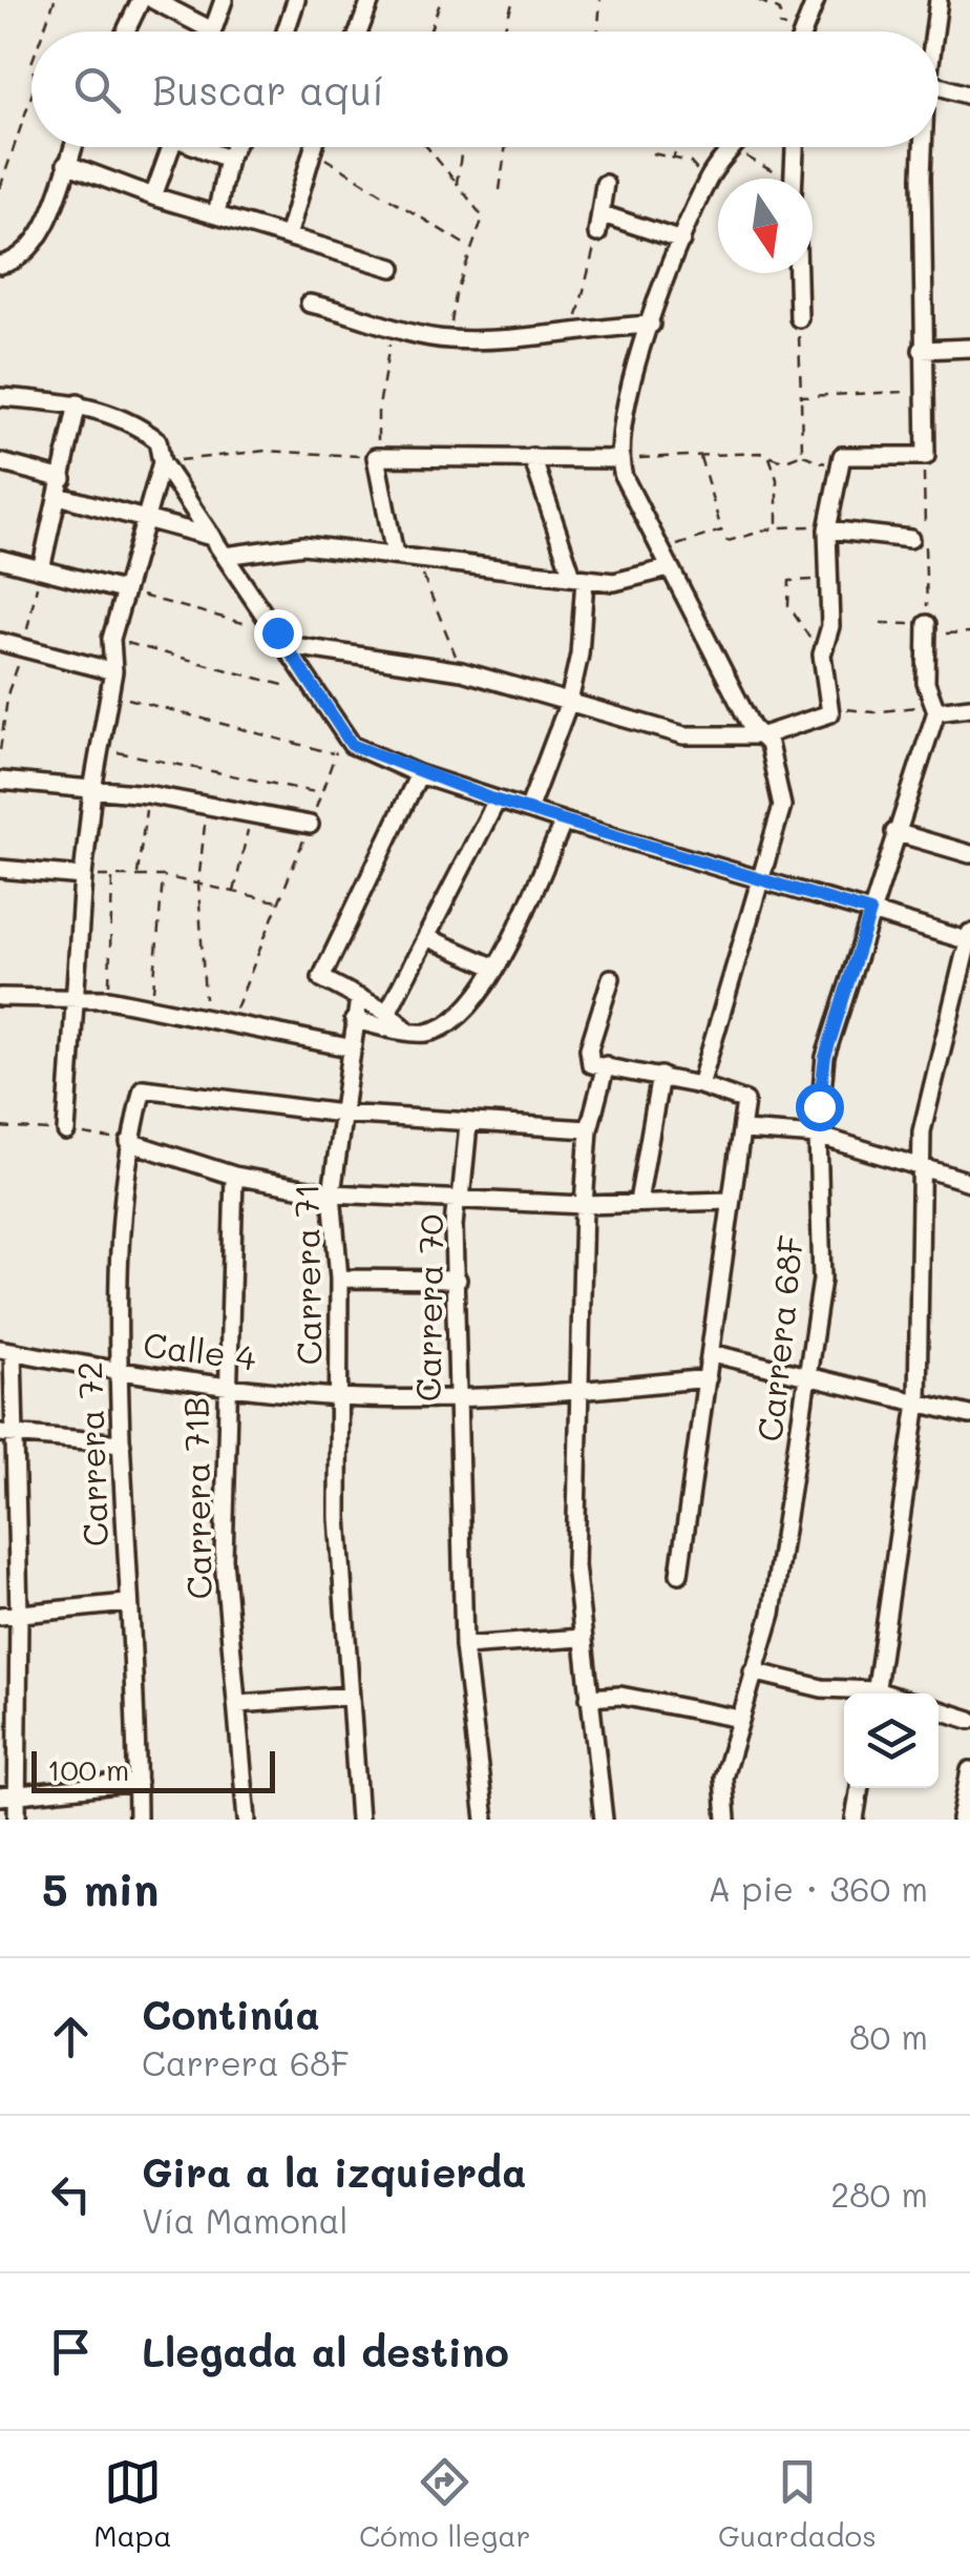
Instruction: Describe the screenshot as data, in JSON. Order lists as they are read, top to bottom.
{
  "streets": {
    "street": [
      "Carrera 71",
      "Carrera 70",
      "Carrera 68F",
      "Calle 4",
      "Carrera 72",
      "Carrera 71B"
    ]
  },
  "crossings": [
    ["Carrera 71", "Calle 4"],
    ["Carrera 71", "Carrera 72"],
    ["Carrera 70", "Calle 4"],
    ["Calle 4", "Carrera 72"],
    ["Calle 4", "Carrera 71B"]
  ],
  "scale_bar": "100 m",
  "north": "bottom",
  "page": {
    "search": "Buscar aquí",
    "scale": "100 m",
    "heading": ["5 min", "A pie · 360 m"],
    "list": [
      ["Continúa", "Carrera 68F", "80 m"],
      ["Gira a la izquierda", "Vía Mamonal", "280 m"],
      "Llegada al destino"
    ],
    "nav": ["Mapa", "Cómo llegar", "Guardados"]
  }
}
